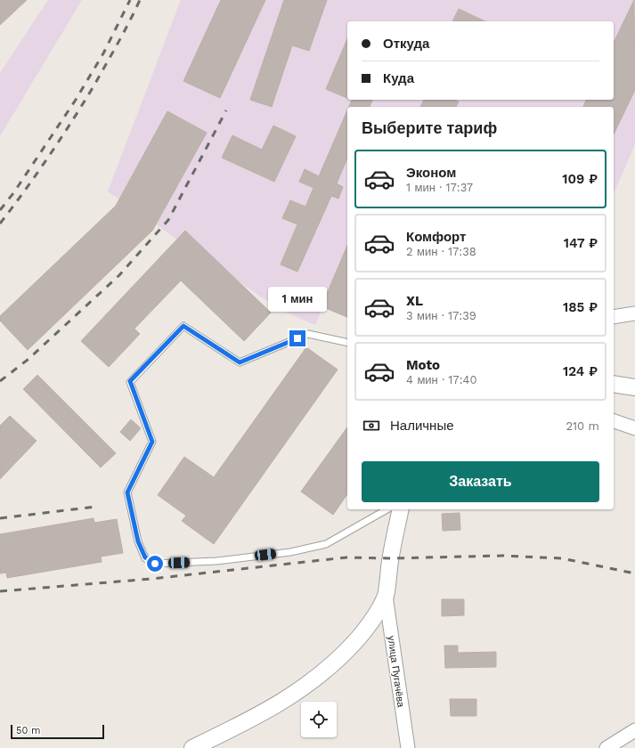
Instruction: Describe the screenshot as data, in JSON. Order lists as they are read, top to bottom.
{
  "streets": {
    "street": ["улица Пугачёва"]
  },
  "scale_bar": "50 m",
  "page": {
    "banner": ["Откуда", "Куда"],
    "heading": "Выберите тариф",
    "list": [
      {
        "name": "Эконом",
        "note": "1 мин · 17:37",
        "value": "109 ₽"
      },
      {
        "name": "Комфорт",
        "note": "2 мин · 17:38",
        "value": "147 ₽"
      },
      {
        "name": "XL",
        "note": "3 мин · 17:39",
        "value": "185 ₽"
      },
      {
        "name": "Moto",
        "note": "4 мин · 17:40",
        "value": "124 ₽"
      }
    ],
    "bubble": "1 мин",
    "pay": ["Наличные", "210 m"],
    "buttons": "Заказать",
    "scale": "50 m"
  }
}
